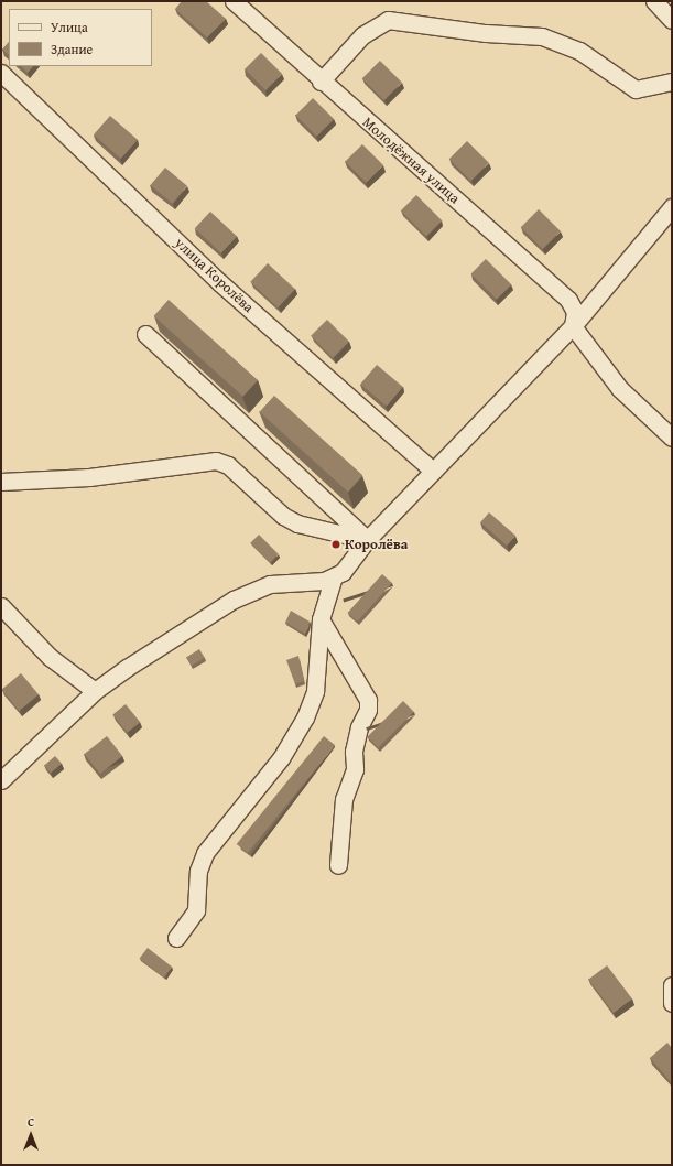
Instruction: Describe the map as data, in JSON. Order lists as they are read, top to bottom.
{
  "streets": {
    "street": ["Молодёжная улица", "улица Королёва"]
  },
  "places": ["Королёва"],
  "legend": ["Улица", "Здание"],
  "north": "top"
}
